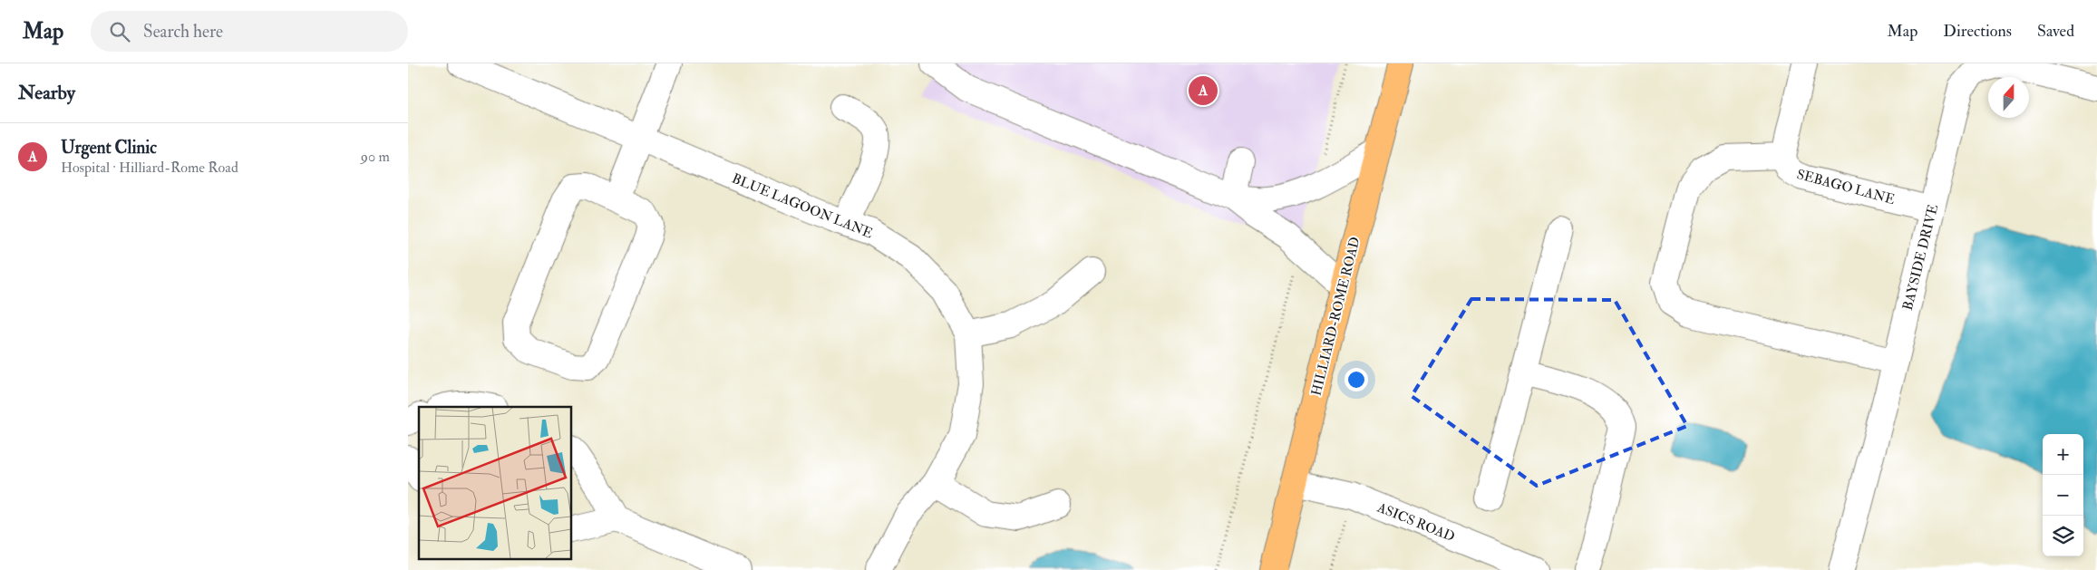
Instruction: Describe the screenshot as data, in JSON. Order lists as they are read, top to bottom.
{
  "streets": {
    "main road": ["HILLIARD-ROME ROAD"],
    "street": [
      "SEBAGO LANE",
      "BLUE LAGOON LANE",
      "BAYSIDE DRIVE",
      "ASICS ROAD"
    ]
  },
  "crossings": [
    ["SEBAGO LANE", "BAYSIDE DRIVE"],
    ["HILLIARD-ROME ROAD", "ASICS ROAD"]
  ],
  "north": "top",
  "page": {
    "header": "Map",
    "search": "Search here",
    "nav": ["Map", "Directions", "Saved"],
    "heading": "Nearby",
    "pins": "A",
    "list": [
      {
        "mark": "A",
        "name": "Urgent Clinic",
        "note": "Hospital · Hilliard-Rome Road",
        "value": "90 m"
      }
    ],
    "map_buttons": ["+", "−"]
  }
}
